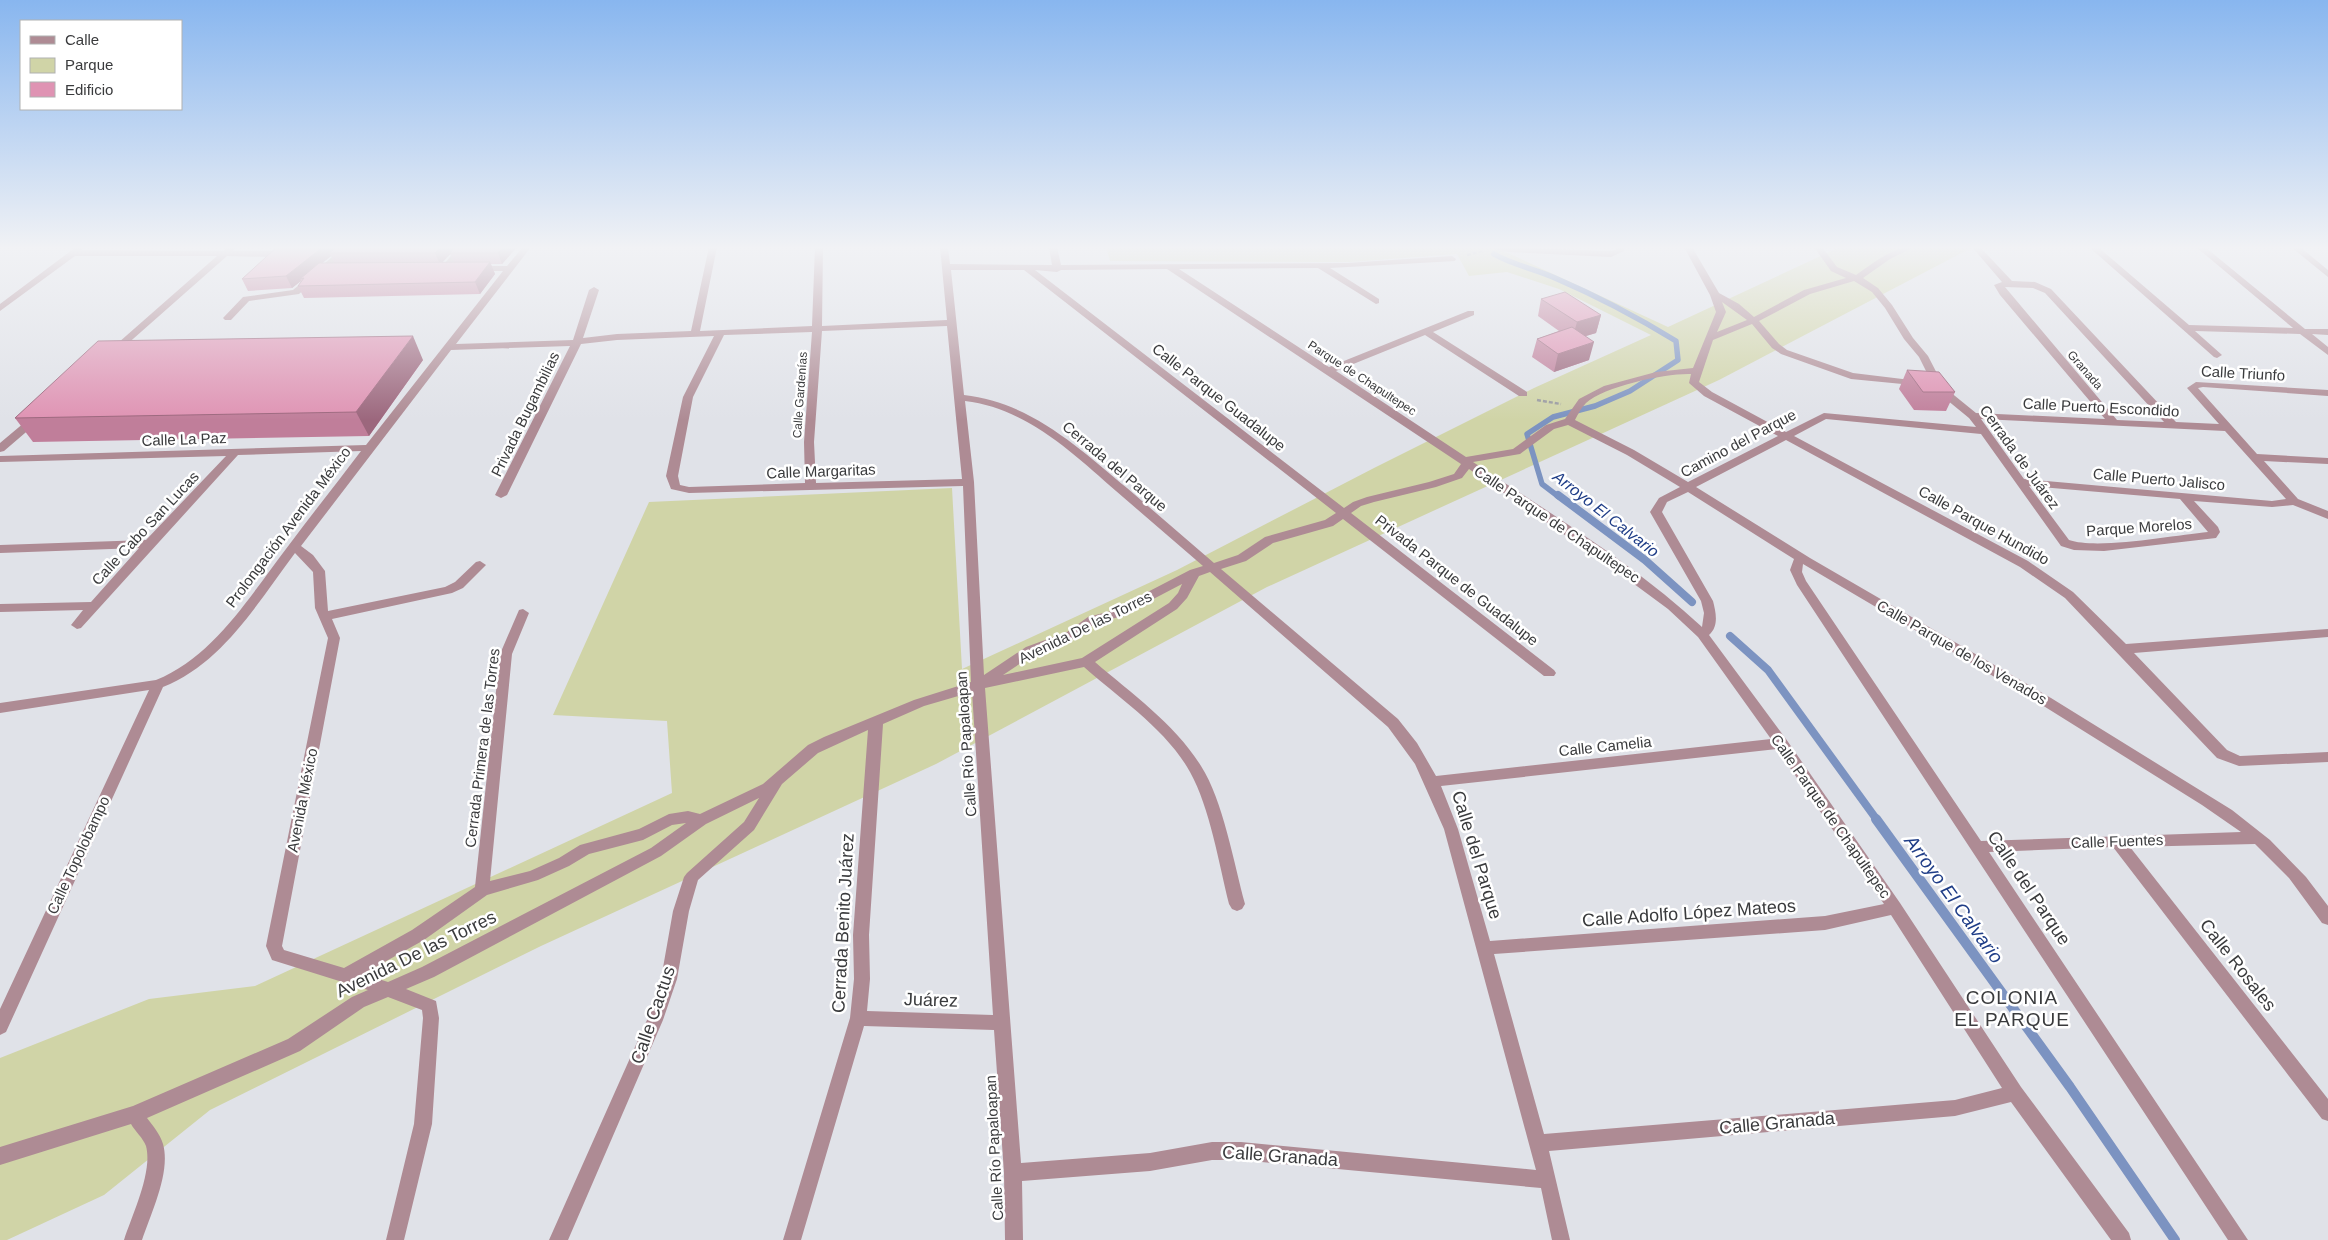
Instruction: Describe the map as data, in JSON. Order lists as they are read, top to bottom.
{
  "streets": {
    "street": [
      "Granada",
      "Calle Triunfo",
      "Parque de Chapultepec",
      "Calle Gardenías",
      "Calle Parque Guadalupe",
      "Calle Puerto Escondido",
      "Privada Bugambilias",
      "Calle La Paz",
      "Camino del Parque",
      "Cerrada de Juárez",
      "Cerrada del Parque",
      "Calle Margaritas",
      "Calle Puerto Jalisco",
      "Calle Parque de Chapultepec",
      "Calle Parque Hundido",
      "Prolongación Avenida México",
      "Parque Morelos",
      "Calle Cabo San Lucas",
      "Privada Parque de Guadalupe",
      "Avenida De las Torres",
      "Calle Parque de los Venados",
      "Calle Río Papaloapan",
      "Calle Camelia",
      "Cerrada Primera de las Torres",
      "Avenida México",
      "Calle Fuentes",
      "Calle Topolobampo",
      "Calle del Parque",
      "Calle Adolfo López Mateos",
      "Cerrada Benito Juárez",
      "Calle Rosales",
      "Juárez",
      "Calle Cactus",
      "Calle Granada"
    ]
  },
  "crossings": [
    ["Granada", "Calle Puerto Escondido"],
    ["Calle Triunfo", "Calle Puerto Escondido"],
    ["Calle Triunfo", "Calle Puerto Jalisco"],
    ["Parque de Chapultepec", "Calle Parque de Chapultepec"],
    ["Parque de Chapultepec", "Avenida De las Torres"],
    ["Calle Gardenías", "Calle Margaritas"],
    ["Calle Parque Guadalupe", "Privada Parque de Guadalupe"],
    ["Calle Parque Guadalupe", "Avenida De las Torres"],
    ["Calle Puerto Escondido", "Cerrada de Juárez"],
    ["Calle La Paz", "Prolongación Avenida México"],
    ["Calle La Paz", "Calle Cabo San Lucas"],
    ["Camino del Parque", "Cerrada de Juárez"],
    ["Camino del Parque", "Calle Parque de Chapultepec"],
    ["Camino del Parque", "Calle Parque Hundido"],
    ["Camino del Parque", "Calle Parque de los Venados"],
    ["Cerrada de Juárez", "Calle Puerto Jalisco"],
    ["Cerrada de Juárez", "Parque Morelos"],
    ["Cerrada del Parque", "Avenida De las Torres"],
    ["Cerrada del Parque", "Calle Río Papaloapan"],
    ["Cerrada del Parque", "Calle del Parque"],
    ["Calle Margaritas", "Calle Río Papaloapan"],
    ["Calle Puerto Jalisco", "Parque Morelos"],
    ["Calle Parque de Chapultepec", "Avenida De las Torres"],
    ["Calle Parque de Chapultepec", "Calle Camelia"],
    ["Calle Parque de Chapultepec", "Calle Adolfo López Mateos"],
    ["Calle Parque de Chapultepec", "Calle Granada"],
    ["Prolongación Avenida México", "Avenida México"],
    ["Prolongación Avenida México", "Calle Topolobampo"],
    ["Privada Parque de Guadalupe", "Avenida De las Torres"],
    ["Avenida De las Torres", "Calle Río Papaloapan"],
    ["Avenida De las Torres", "Cerrada Primera de las Torres"],
    ["Avenida De las Torres", "Avenida México"],
    ["Avenida De las Torres", "Calle del Parque"],
    ["Avenida De las Torres", "Cerrada Benito Juárez"],
    ["Avenida De las Torres", "Calle Cactus"],
    ["Calle Parque de los Venados", "Calle Fuentes"],
    ["Calle Parque de los Venados", "Calle del Parque"],
    ["Calle Río Papaloapan", "Juárez"],
    ["Calle Río Papaloapan", "Calle Granada"],
    ["Calle Camelia", "Calle del Parque"],
    ["Calle Fuentes", "Calle del Parque"],
    ["Calle Fuentes", "Calle Rosales"],
    ["Calle del Parque", "Calle Adolfo López Mateos"],
    ["Calle del Parque", "Calle Granada"],
    ["Cerrada Benito Juárez", "Juárez"]
  ],
  "districts": ["COLONIA EL PARQUE"],
  "water": ["Arroyo El Calvario"],
  "legend": ["Calle", "Parque", "Edificio"]
}
